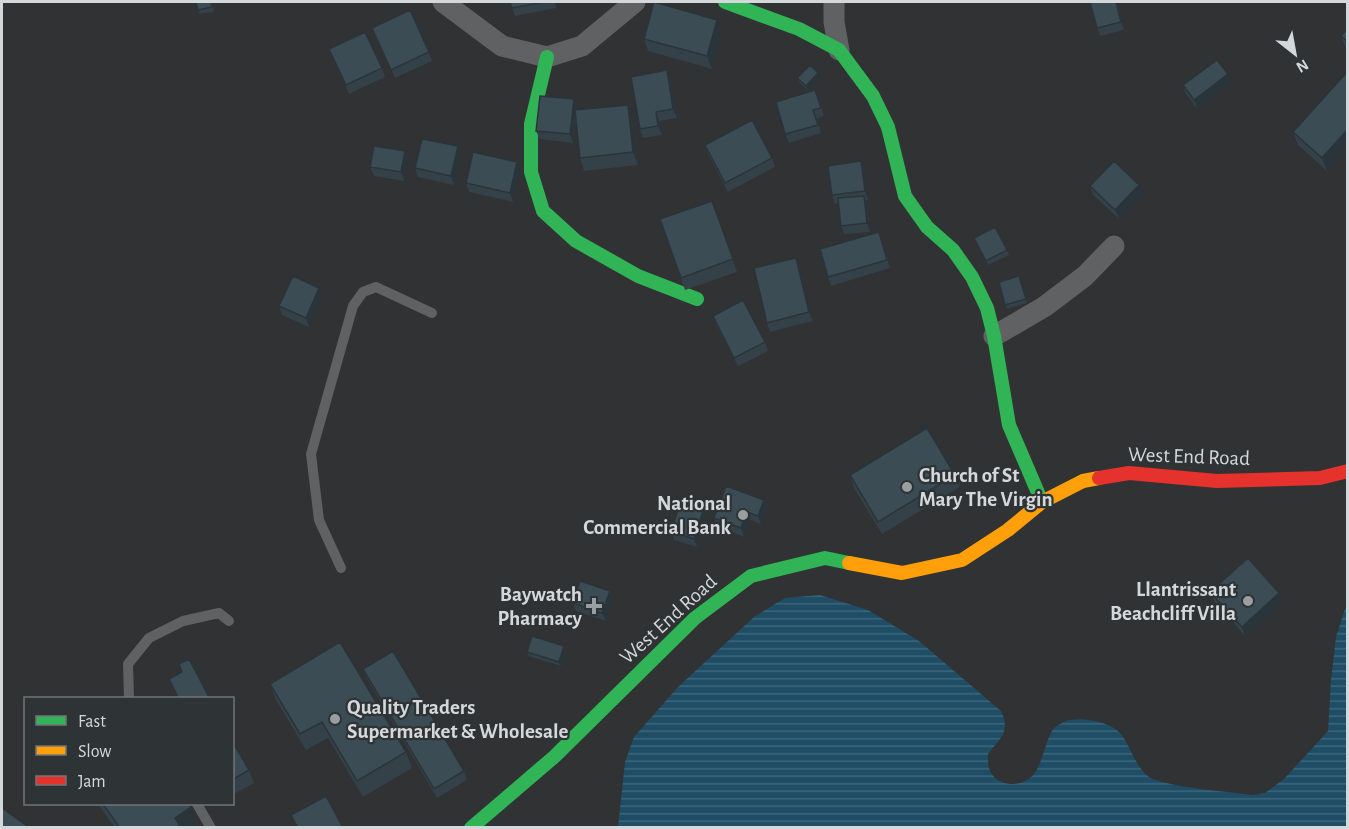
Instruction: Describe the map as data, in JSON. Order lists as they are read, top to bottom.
{
  "streets": {
    "main road": ["West End Road"]
  },
  "places": {
    "other": [
      "Church of St Mary The Virgin",
      "National Commercial Bank",
      "Llantrissant Beachcliff Villa",
      "Quality Traders Supermarket & Wholesale"
    ],
    "health": ["Baywatch Pharmacy"]
  },
  "legend": ["Fast", "Slow", "Jam"],
  "north": "bottom right"
}
